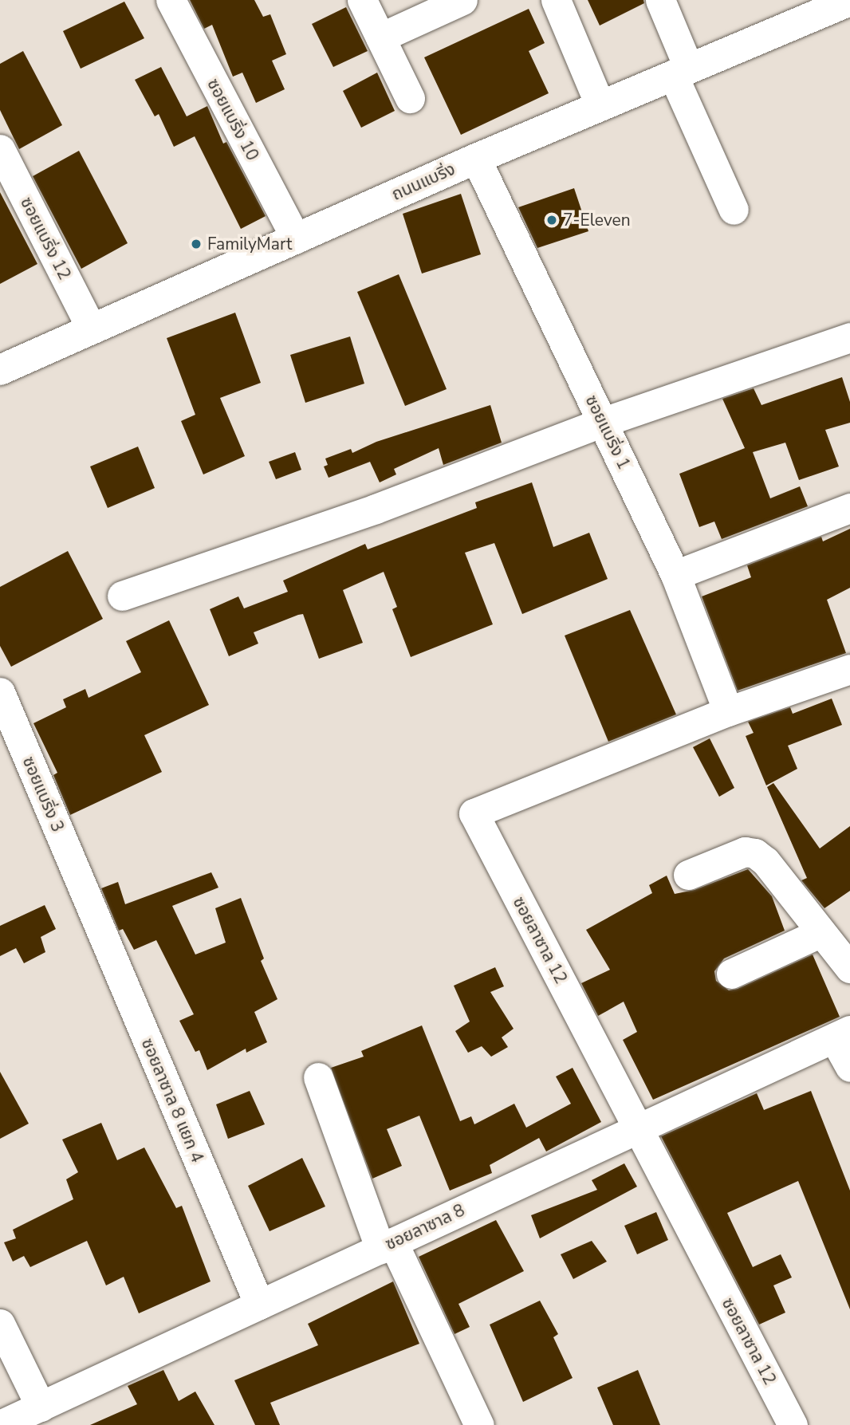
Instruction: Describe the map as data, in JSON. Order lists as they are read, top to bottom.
{
  "streets": {
    "main road": ["ถนนแบริ่ง"],
    "street": [
      "ซอยแบริ่ง 10",
      "ซอยแบริ่ง 12",
      "ซอยแบริ่ง 1",
      "ซอยแบริ่ง 3",
      "ซอยลาซาล 12",
      "ซอยลาซาล 8 แยก 4",
      "ซอยลาซาล 8"
    ]
  },
  "crossings": [
    ["ซอยแบริ่ง 10", "ถนนแบริ่ง"],
    ["ถนนแบริ่ง", "ซอยแบริ่ง 12"],
    ["ถนนแบริ่ง", "ซอยแบริ่ง 1"],
    ["ซอยแบริ่ง 1", "ซอยลาซาล 12"],
    ["ซอยแบริ่ง 3", "ซอยลาซาล 8 แยก 4"],
    ["ซอยลาซาล 12", "ซอยลาซาล 8"],
    ["ซอยลาซาล 8 แยก 4", "ซอยลาซาล 8"]
  ],
  "places": ["7-Eleven", "FamilyMart"]
}
